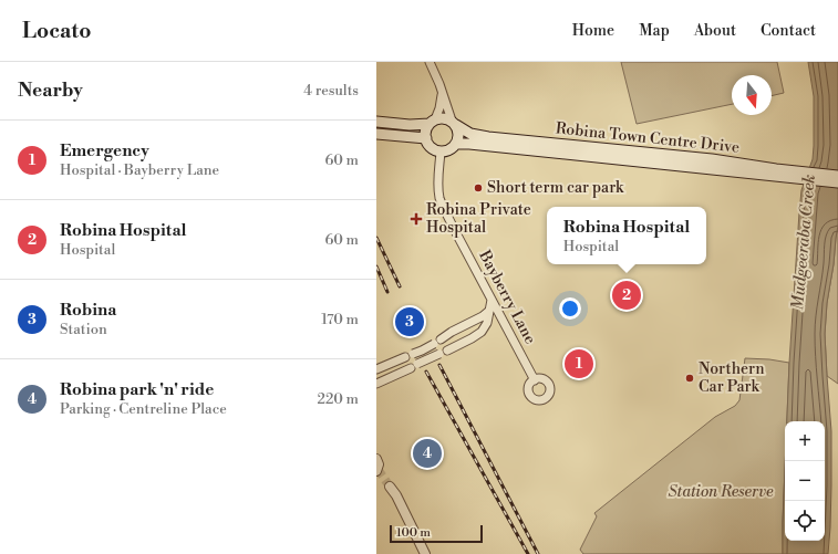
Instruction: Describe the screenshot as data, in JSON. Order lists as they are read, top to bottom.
{
  "streets": {
    "main road": ["Robina Town Centre Drive"],
    "street": ["Bayberry Lane"]
  },
  "crossings": [
    ["Robina Town Centre Drive", "Bayberry Lane"]
  ],
  "water": ["Mudgeeraba Creek"],
  "parks": ["Station Reserve"],
  "places": {
    "other": ["Short term car park", "Northern Car Park"],
    "health": ["Robina Private Hospital"]
  },
  "scale_bar": "100 m",
  "north": "bottom",
  "page": {
    "header": "Locato",
    "nav": [
      "Home",
      "Map",
      "About",
      "Contact"
    ],
    "heading": ["Nearby", "4 results"],
    "list": [
      {
        "mark": "1",
        "name": "Emergency",
        "note": "Hospital · Bayberry Lane",
        "value": "60 m"
      },
      {
        "mark": "2",
        "name": "Robina Hospital",
        "note": "Hospital",
        "value": "60 m"
      },
      {
        "mark": "3",
        "name": "Robina",
        "note": "Station",
        "value": "170 m"
      },
      {
        "mark": "4",
        "name": "Robina park 'n' ride",
        "note": "Parking · Centreline Place",
        "value": "220 m"
      }
    ],
    "popup": ["Robina Hospital", "Hospital"],
    "pins": [
      "2",
      "3",
      "1",
      "4"
    ],
    "map_buttons": ["+", "−"],
    "scale": "100 m"
  }
}
